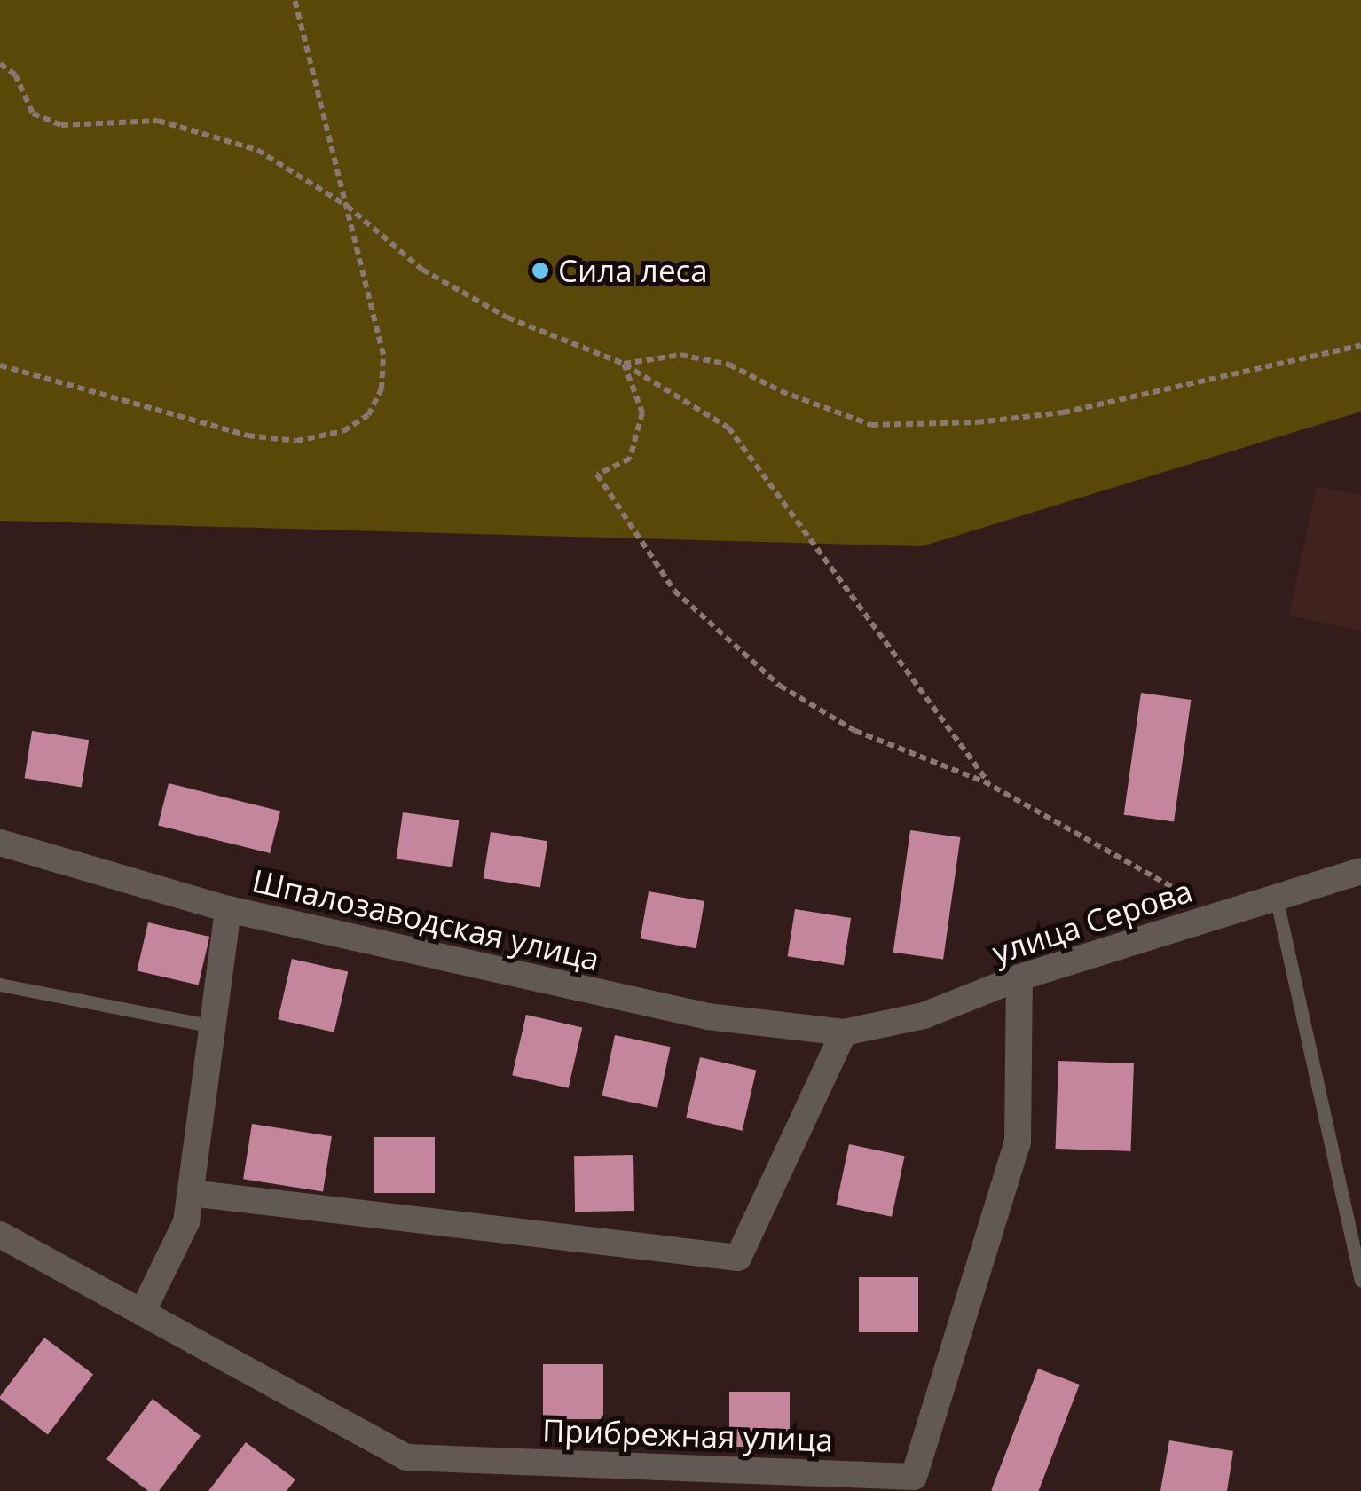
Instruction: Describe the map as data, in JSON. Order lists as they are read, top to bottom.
{
  "streets": {
    "street": ["Шпалозаводская улица", "улица Серова", "Прибрежная улица"]
  },
  "crossings": [
    ["Шпалозаводская улица", "улица Серова"],
    ["улица Серова", "Прибрежная улица"]
  ],
  "places": ["Сила леса"]
}
